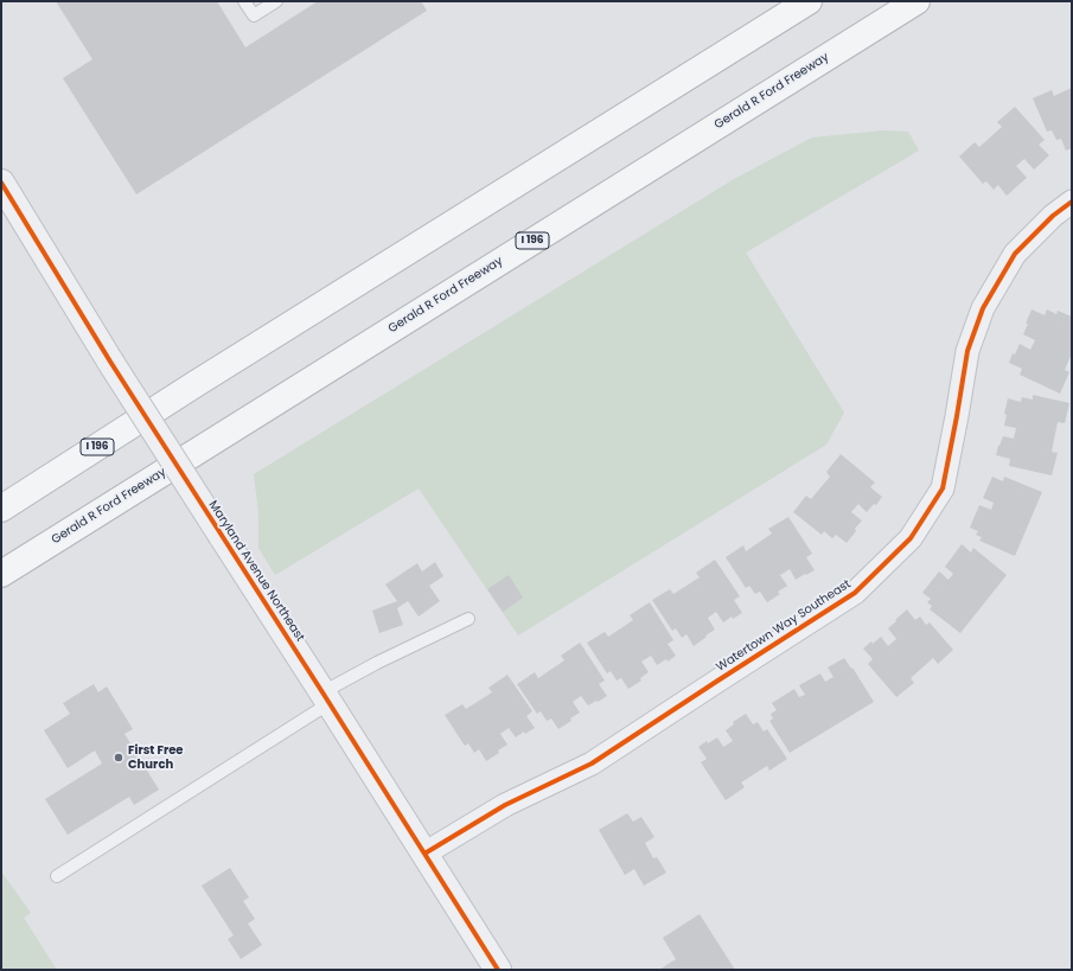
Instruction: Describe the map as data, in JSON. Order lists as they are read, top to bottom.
{
  "streets": {
    "highway": ["Gerald R Ford Freeway", "I 196"],
    "street": ["Maryland Avenue Northeast", "Watertown Way Southeast"]
  },
  "crossings": [
    ["Maryland Avenue Northeast", "Watertown Way Southeast"]
  ],
  "places": ["First Free Church"]
}
